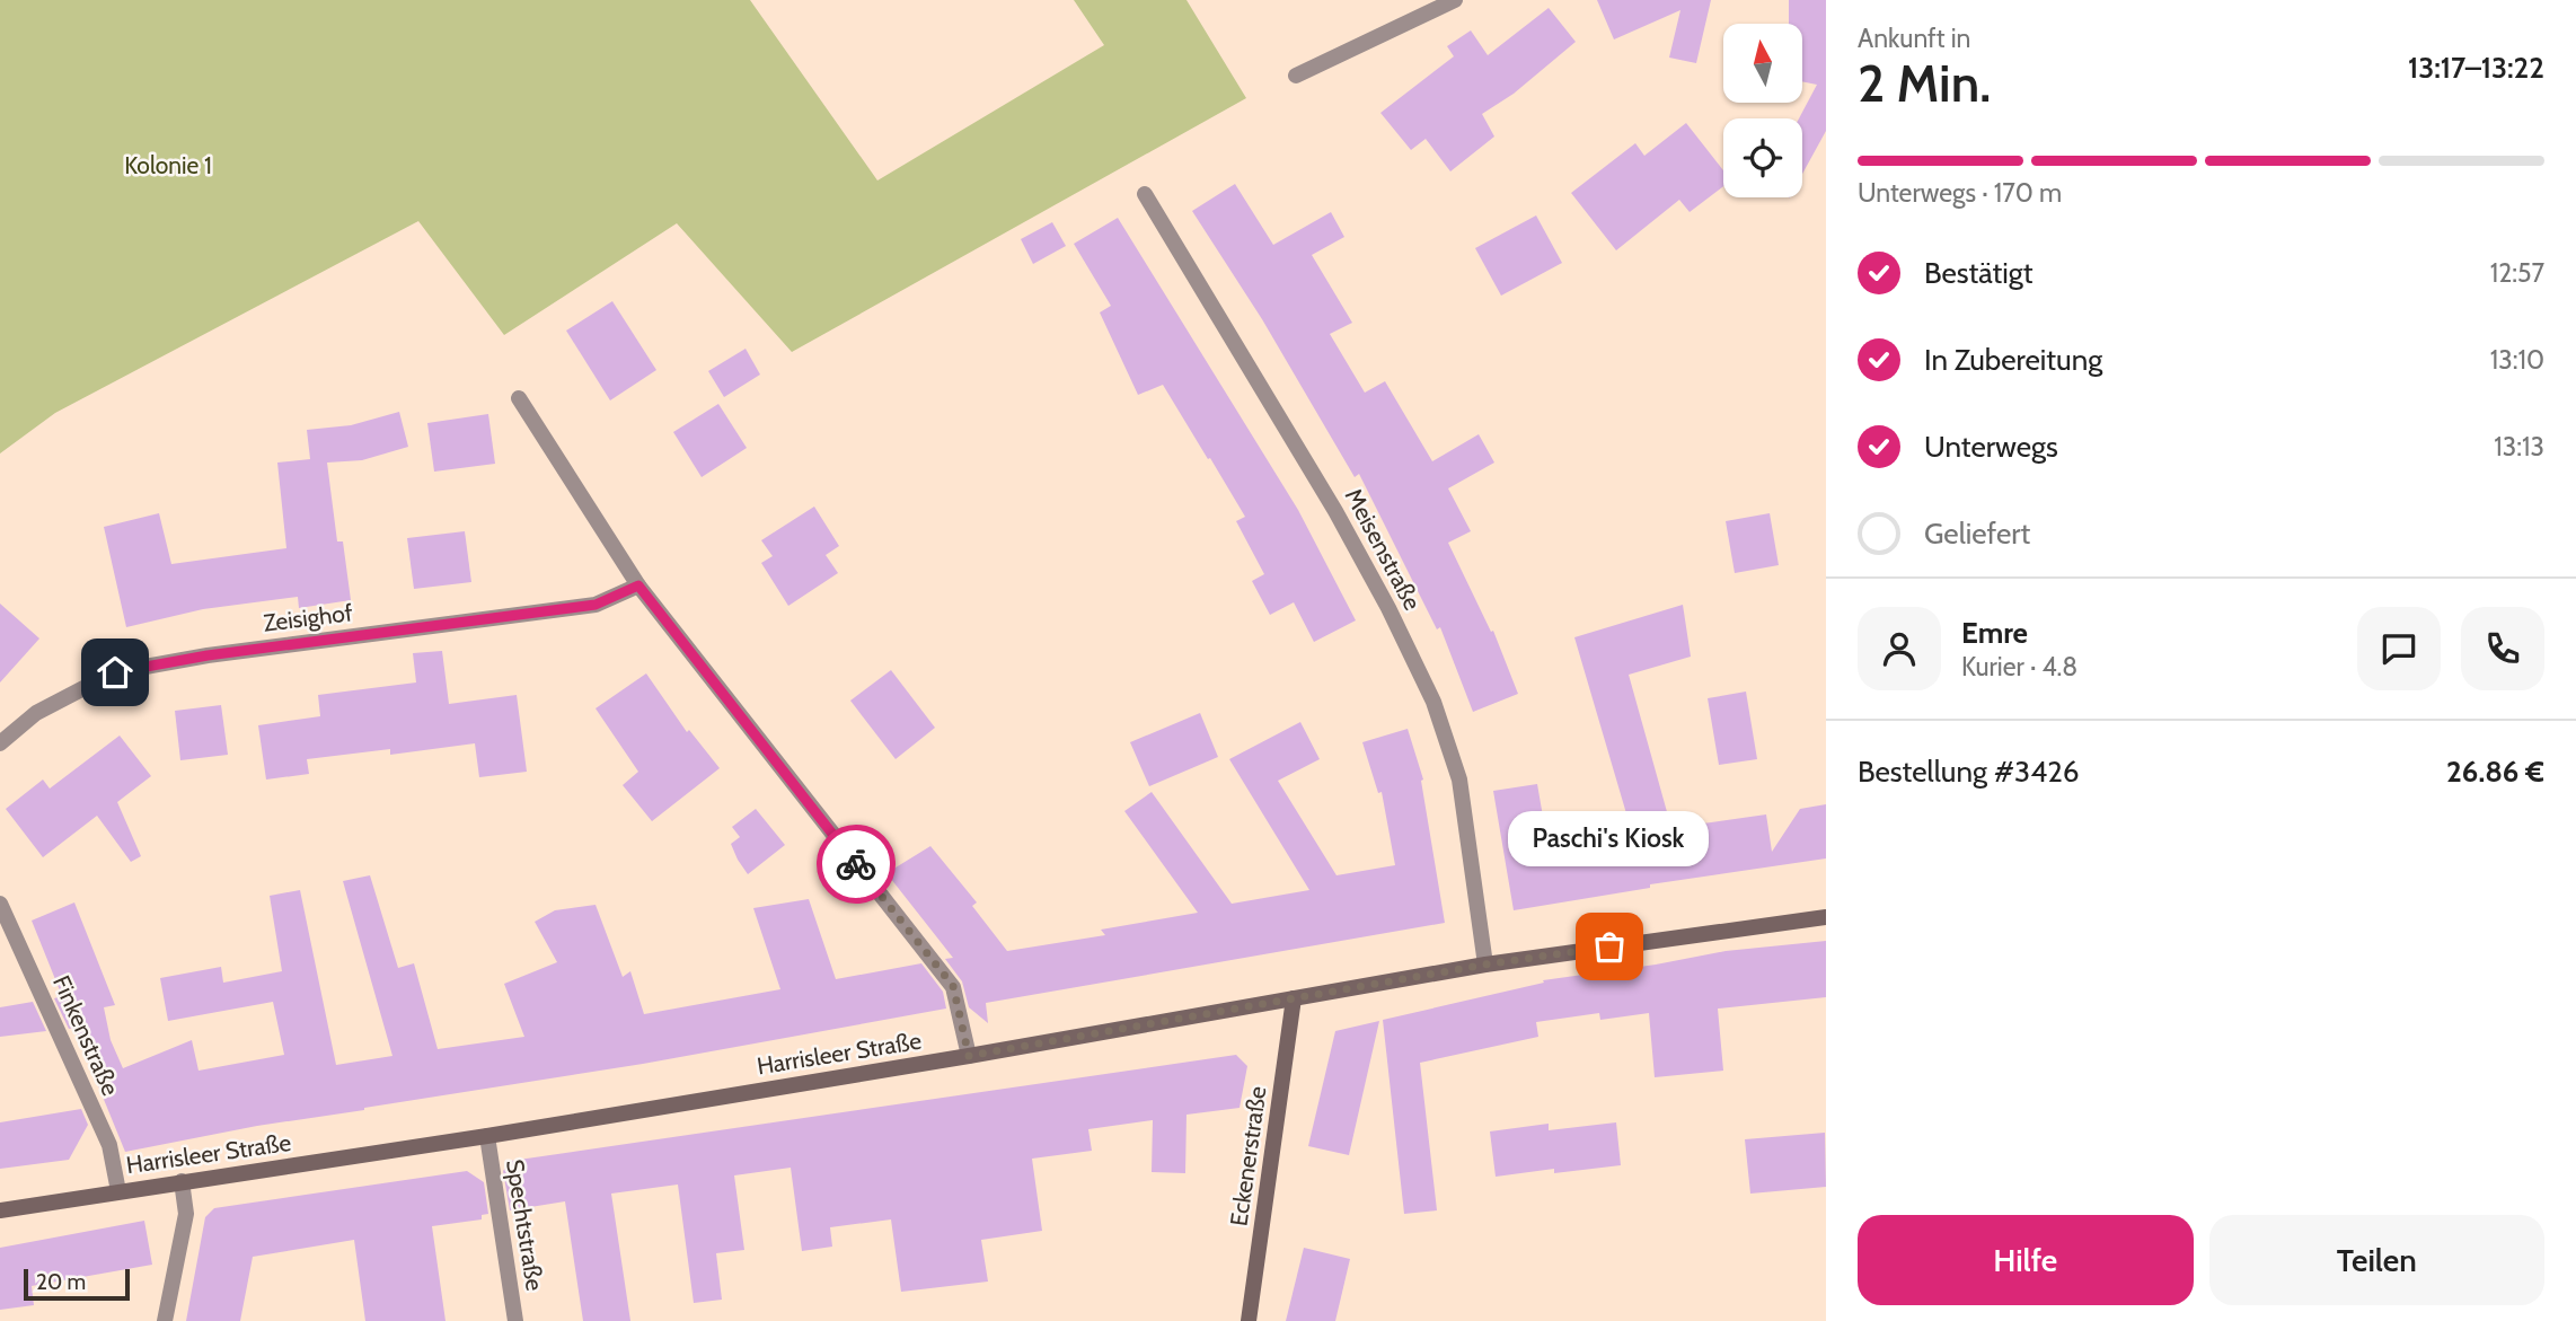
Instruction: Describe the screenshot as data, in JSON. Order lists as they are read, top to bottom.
{
  "streets": {
    "main road": ["Harrisleer Straße", "Eckenerstraße"],
    "street": [
      "Meisenstraße",
      "Zeisighof",
      "Finkenstraße",
      "Spechtstraße"
    ]
  },
  "crossings": [
    ["Meisenstraße", "Harrisleer Straße"],
    ["Finkenstraße", "Harrisleer Straße"],
    ["Harrisleer Straße", "Eckenerstraße"],
    ["Harrisleer Straße", "Spechtstraße"]
  ],
  "parks": ["Kolonie 1"],
  "places": ["Paschi's Kiosk"],
  "scale_bar": "20 m",
  "north": "top",
  "page": {
    "heading": ["2 Min.", "Ankunft in", "13:17–13:22"],
    "panel": [
      "Emre",
      "Kurier · 4.8",
      "Bestellung #3426",
      "26.86 €"
    ],
    "bar": "Unterwegs · 170 m",
    "list": [
      ["Bestätigt", "12:57"],
      ["In Zubereitung", "13:10"],
      ["Unterwegs", "13:13"],
      "Geliefert"
    ],
    "bubble": "Paschi's Kiosk",
    "buttons": ["Hilfe", "Teilen"],
    "scale": "20 m"
  }
}
